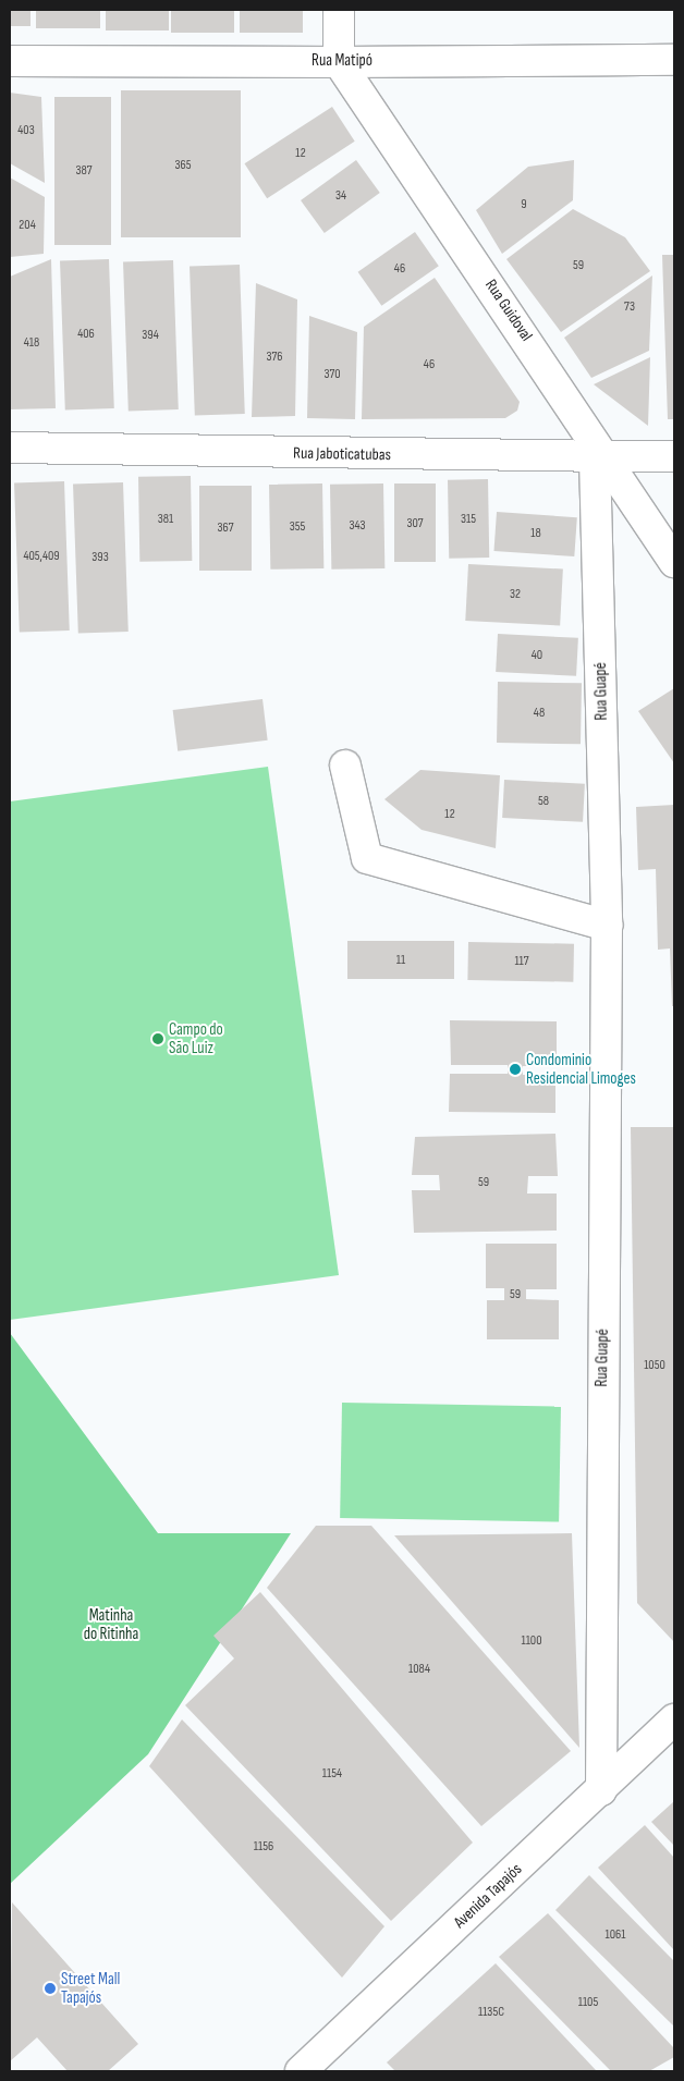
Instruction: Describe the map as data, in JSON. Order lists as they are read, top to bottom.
{
  "streets": {
    "street": [
      "Rua Matipó",
      "Rua Guidoval",
      "Rua Jaboticatubas",
      "Rua Guapé",
      "Avenida Tapajós"
    ]
  },
  "crossings": [
    ["Rua Matipó", "Rua Guidoval"],
    ["Rua Guidoval", "Rua Jaboticatubas"],
    ["Rua Guidoval", "Rua Guapé"],
    ["Rua Jaboticatubas", "Rua Guapé"],
    ["Rua Guapé", "Avenida Tapajós"]
  ],
  "parks": ["Matinha do Ritinha"],
  "places": ["Campo do São Luiz", "Condominio Residencial Limoges", "Street Mall Tapajós"],
  "house_numbers": [
    "403",
    "12",
    "365",
    "387",
    "34",
    "9",
    "204",
    "59",
    "46",
    "73",
    "406",
    "394",
    "418",
    "376",
    "46",
    "370",
    "381",
    "315",
    "307",
    "343",
    "355",
    "367",
    "18",
    "405,409",
    "393",
    "32",
    "40",
    "48",
    "58",
    "12",
    "11",
    "117",
    "59",
    "59",
    "1050",
    "1100",
    "1084",
    "1154",
    "1156",
    "1061",
    "1105",
    "1135C"
  ]
}
